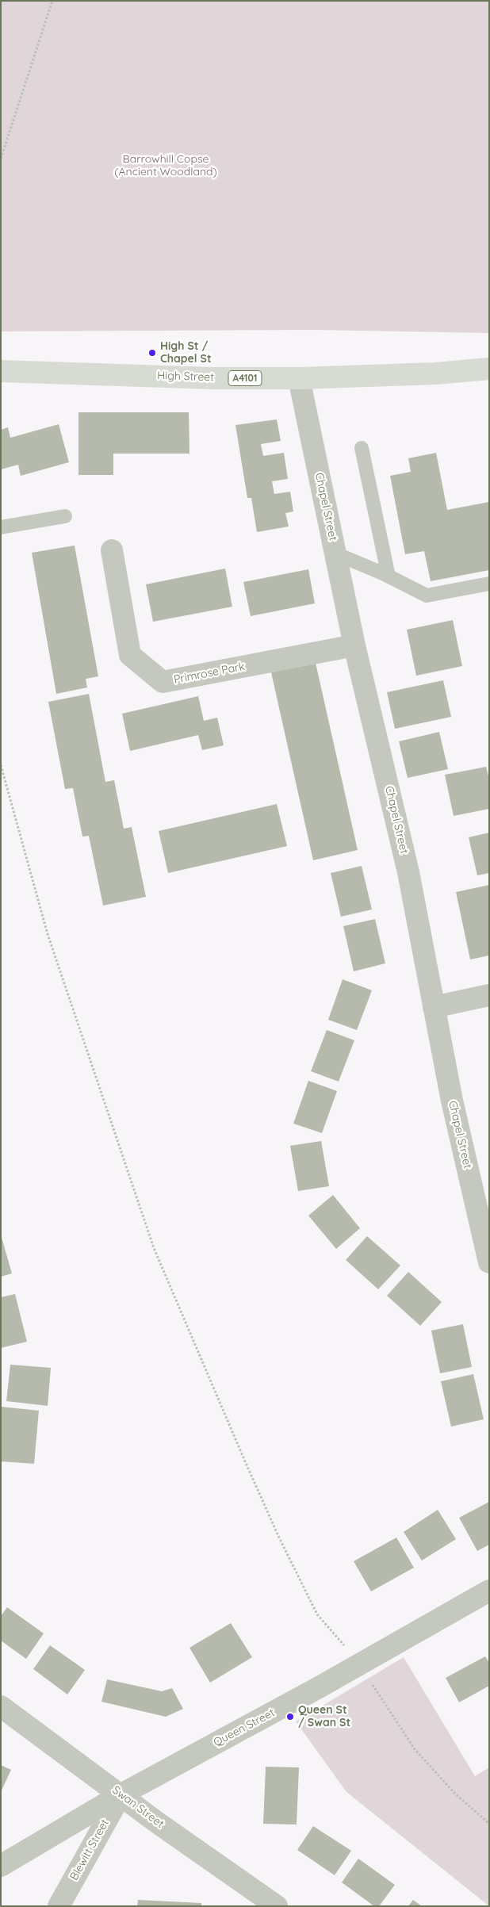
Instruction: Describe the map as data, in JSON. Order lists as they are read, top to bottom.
{
  "streets": {
    "main road": ["High Street", "A4101"],
    "street": [
      "Chapel Street",
      "Primrose Park",
      "Queen Street",
      "Swan Street",
      "Blewitt Street"
    ]
  },
  "crossings": [
    ["High Street", "Chapel Street"],
    ["Chapel Street", "Primrose Park"],
    ["Queen Street", "Swan Street"],
    ["Queen Street", "Blewitt Street"],
    ["Swan Street", "Blewitt Street"]
  ],
  "parks": ["Barrowhill Copse (Ancient Woodland)"],
  "places": ["High St / Chapel St", "Queen St / Swan St"]
}
